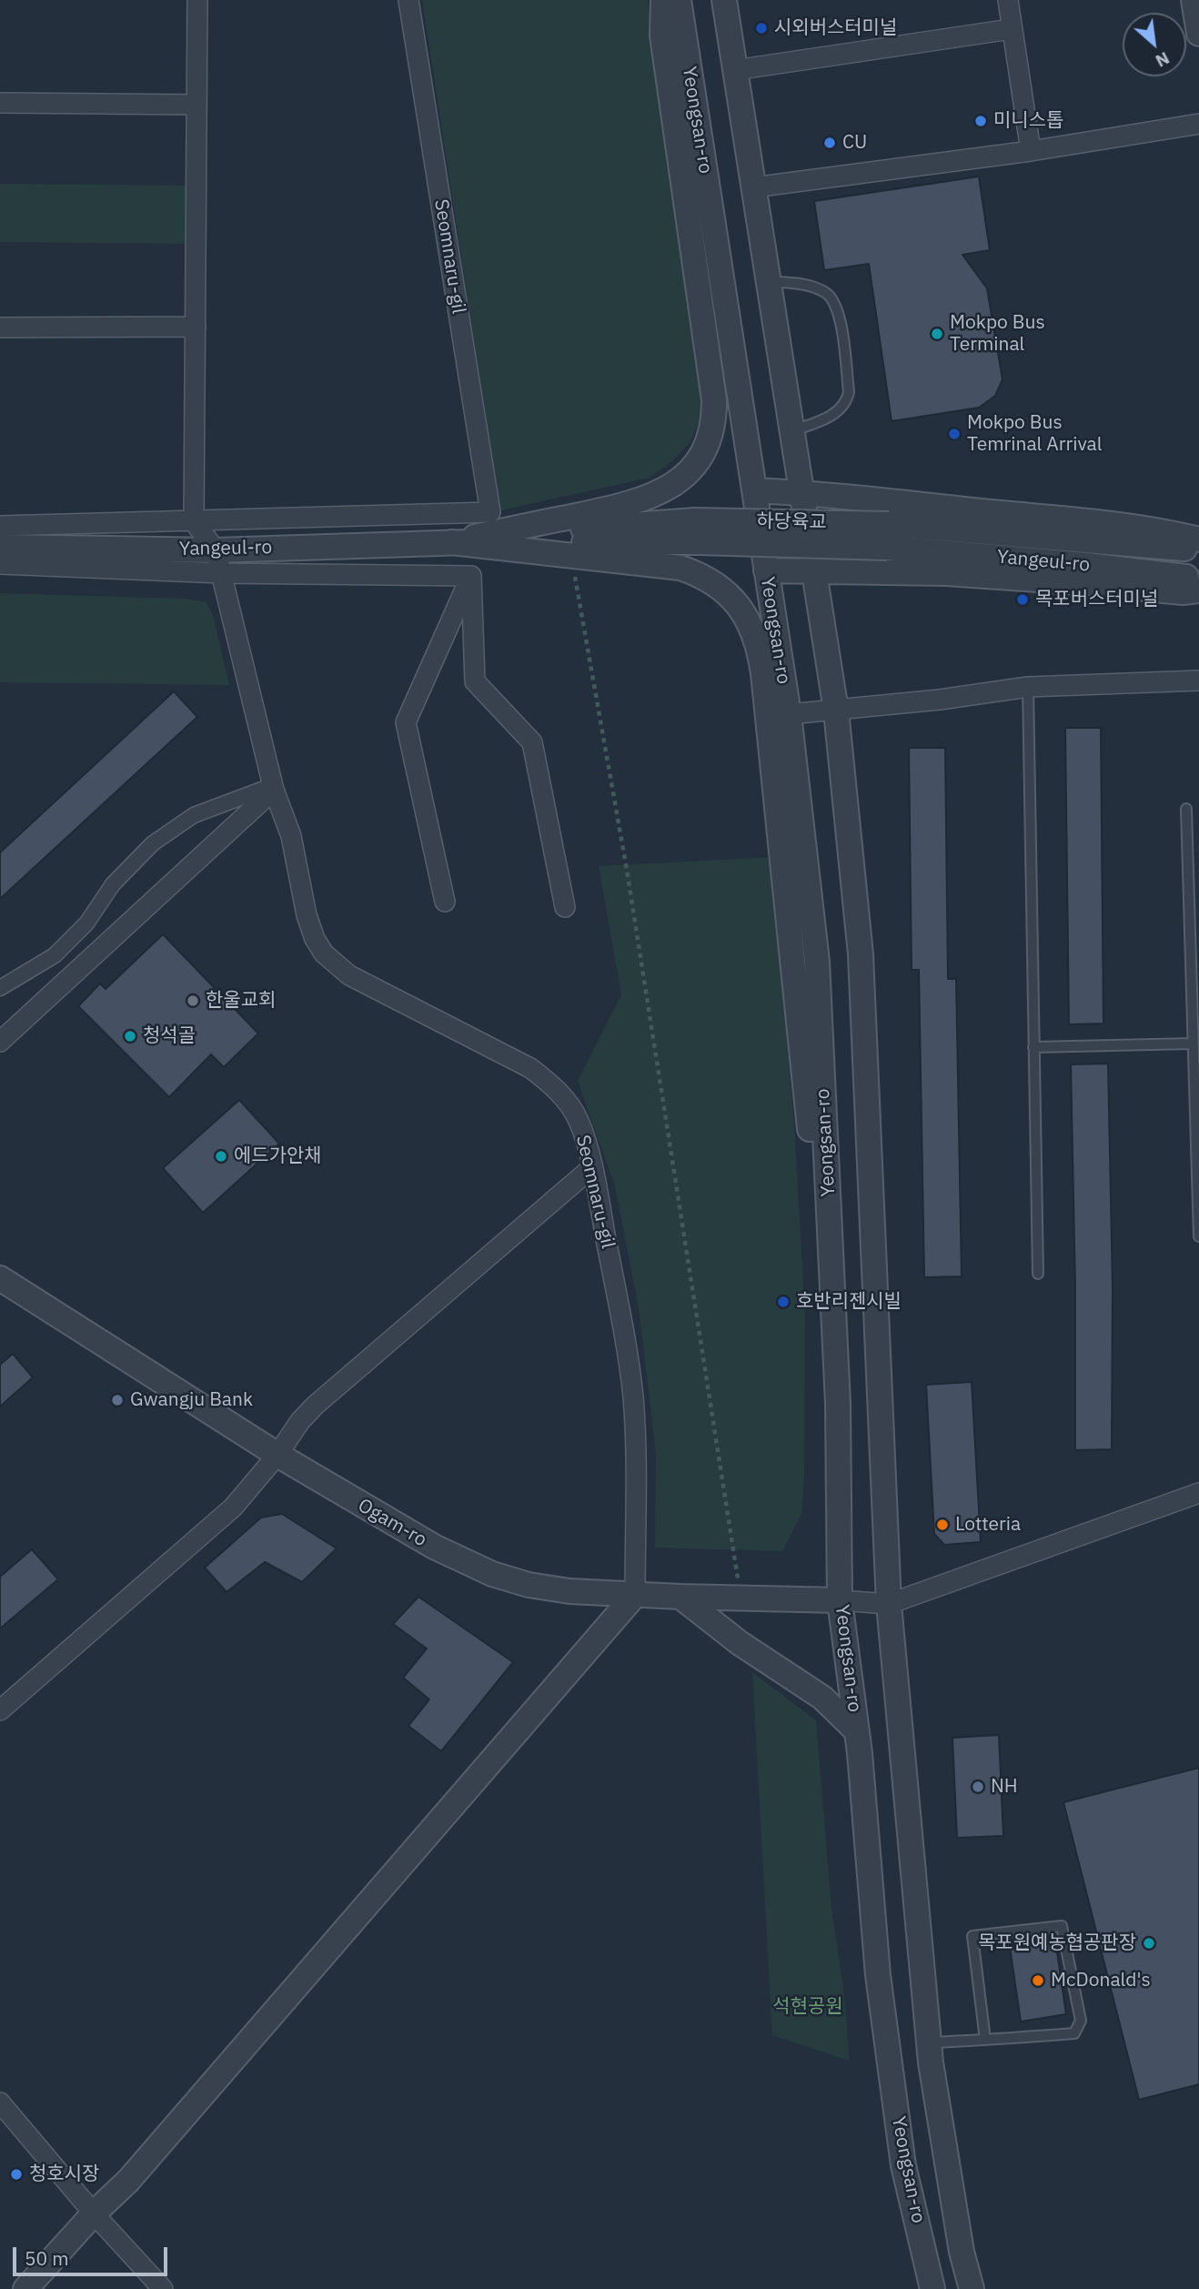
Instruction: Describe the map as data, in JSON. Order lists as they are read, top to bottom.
{
  "streets": {
    "street": [
      "Yeongsan-ro",
      "Seomnaru-gil",
      "하당육교",
      "Yangeul-ro",
      "Ogam-ro"
    ]
  },
  "crossings": [
    ["Yeongsan-ro", "Ogam-ro"],
    ["Seomnaru-gil", "Yangeul-ro"],
    ["Seomnaru-gil", "Ogam-ro"],
    ["하당육교", "Yangeul-ro"]
  ],
  "parks": ["석현공원"],
  "places": [
    "시외버스터미널",
    "미니스톱",
    "CU",
    "Mokpo Bus Terminal",
    "Mokpo Bus Temrinal Arrival",
    "목포버스터미널",
    "한울교회",
    "청석골",
    "에드가안채",
    "호반리젠시빌",
    "Gwangju Bank",
    "Lotteria",
    "NH",
    "목포원예농협공판장",
    "McDonald's",
    "청호시장"
  ],
  "scale_bar": "50 m",
  "north": "bottom right"
}
